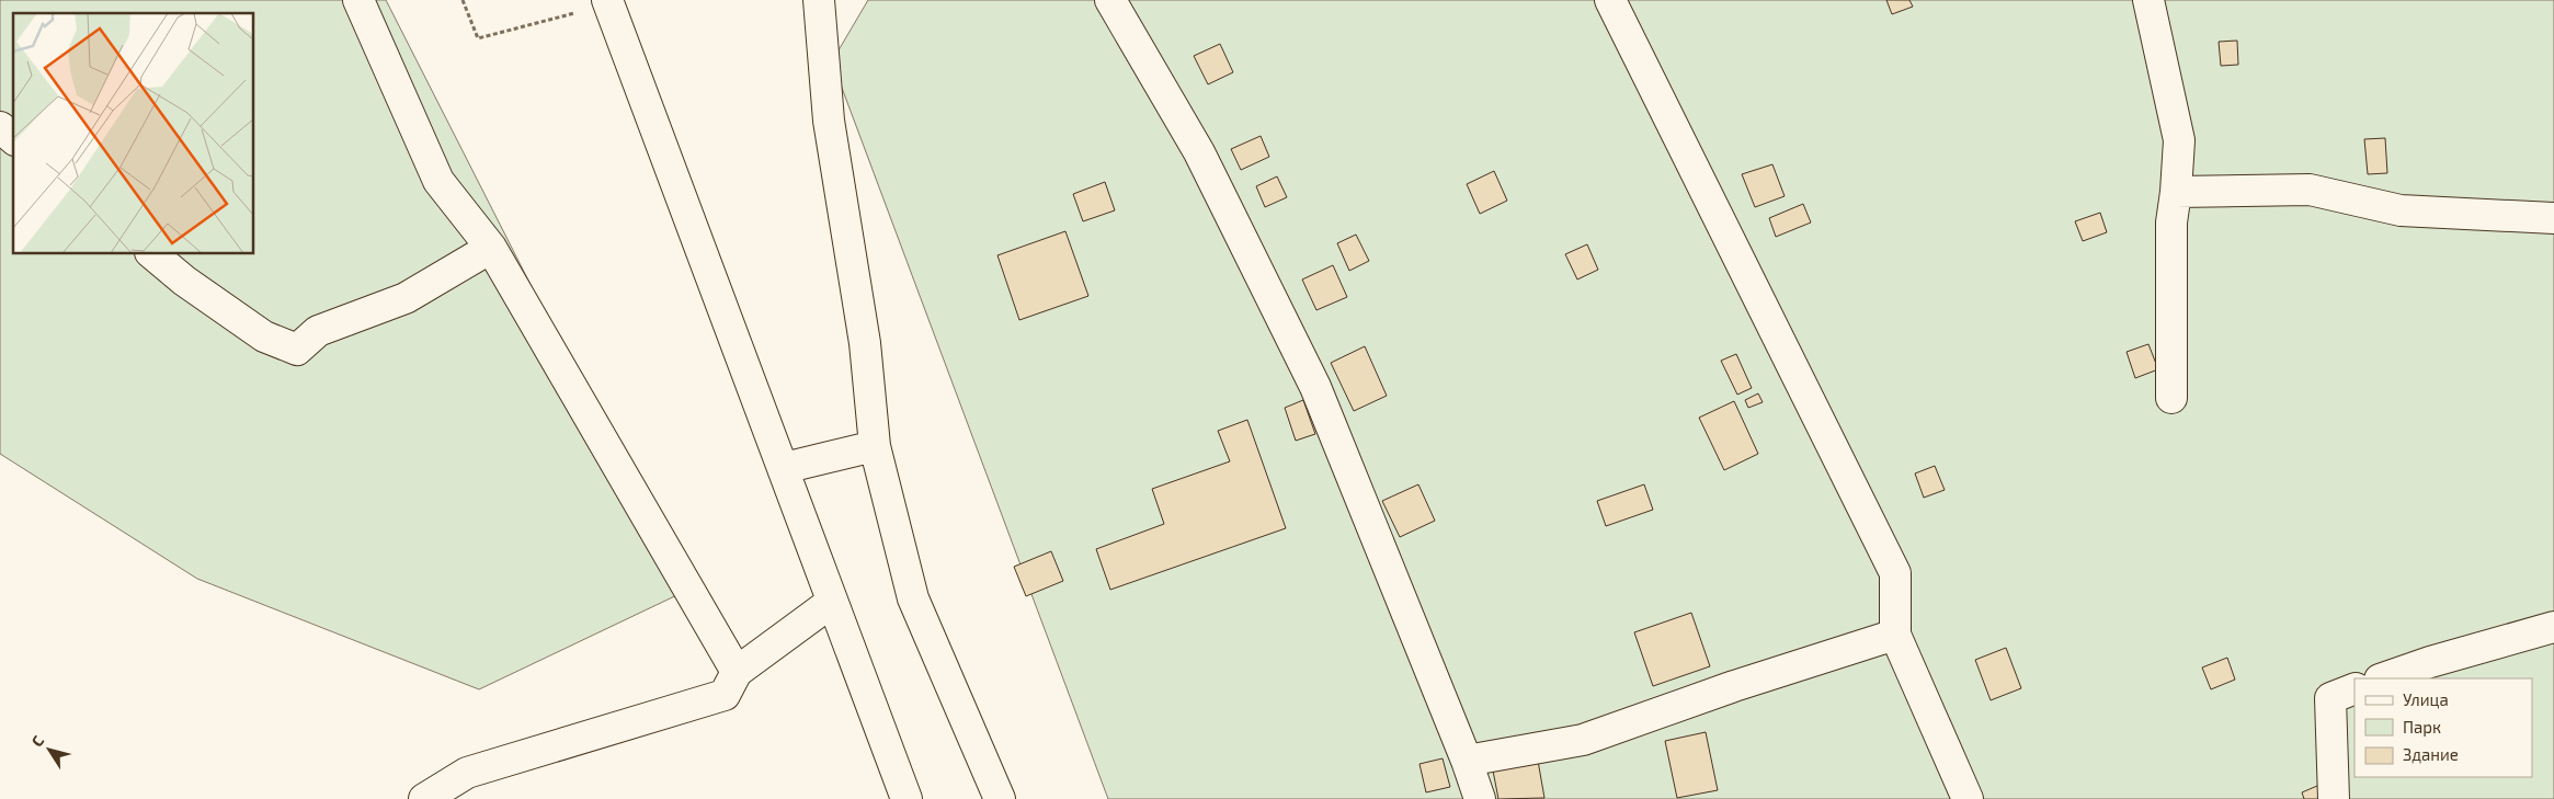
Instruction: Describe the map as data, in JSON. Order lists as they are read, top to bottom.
{
  "legend": ["Улица", "Парк", "Здание"],
  "north": "top left"
}
